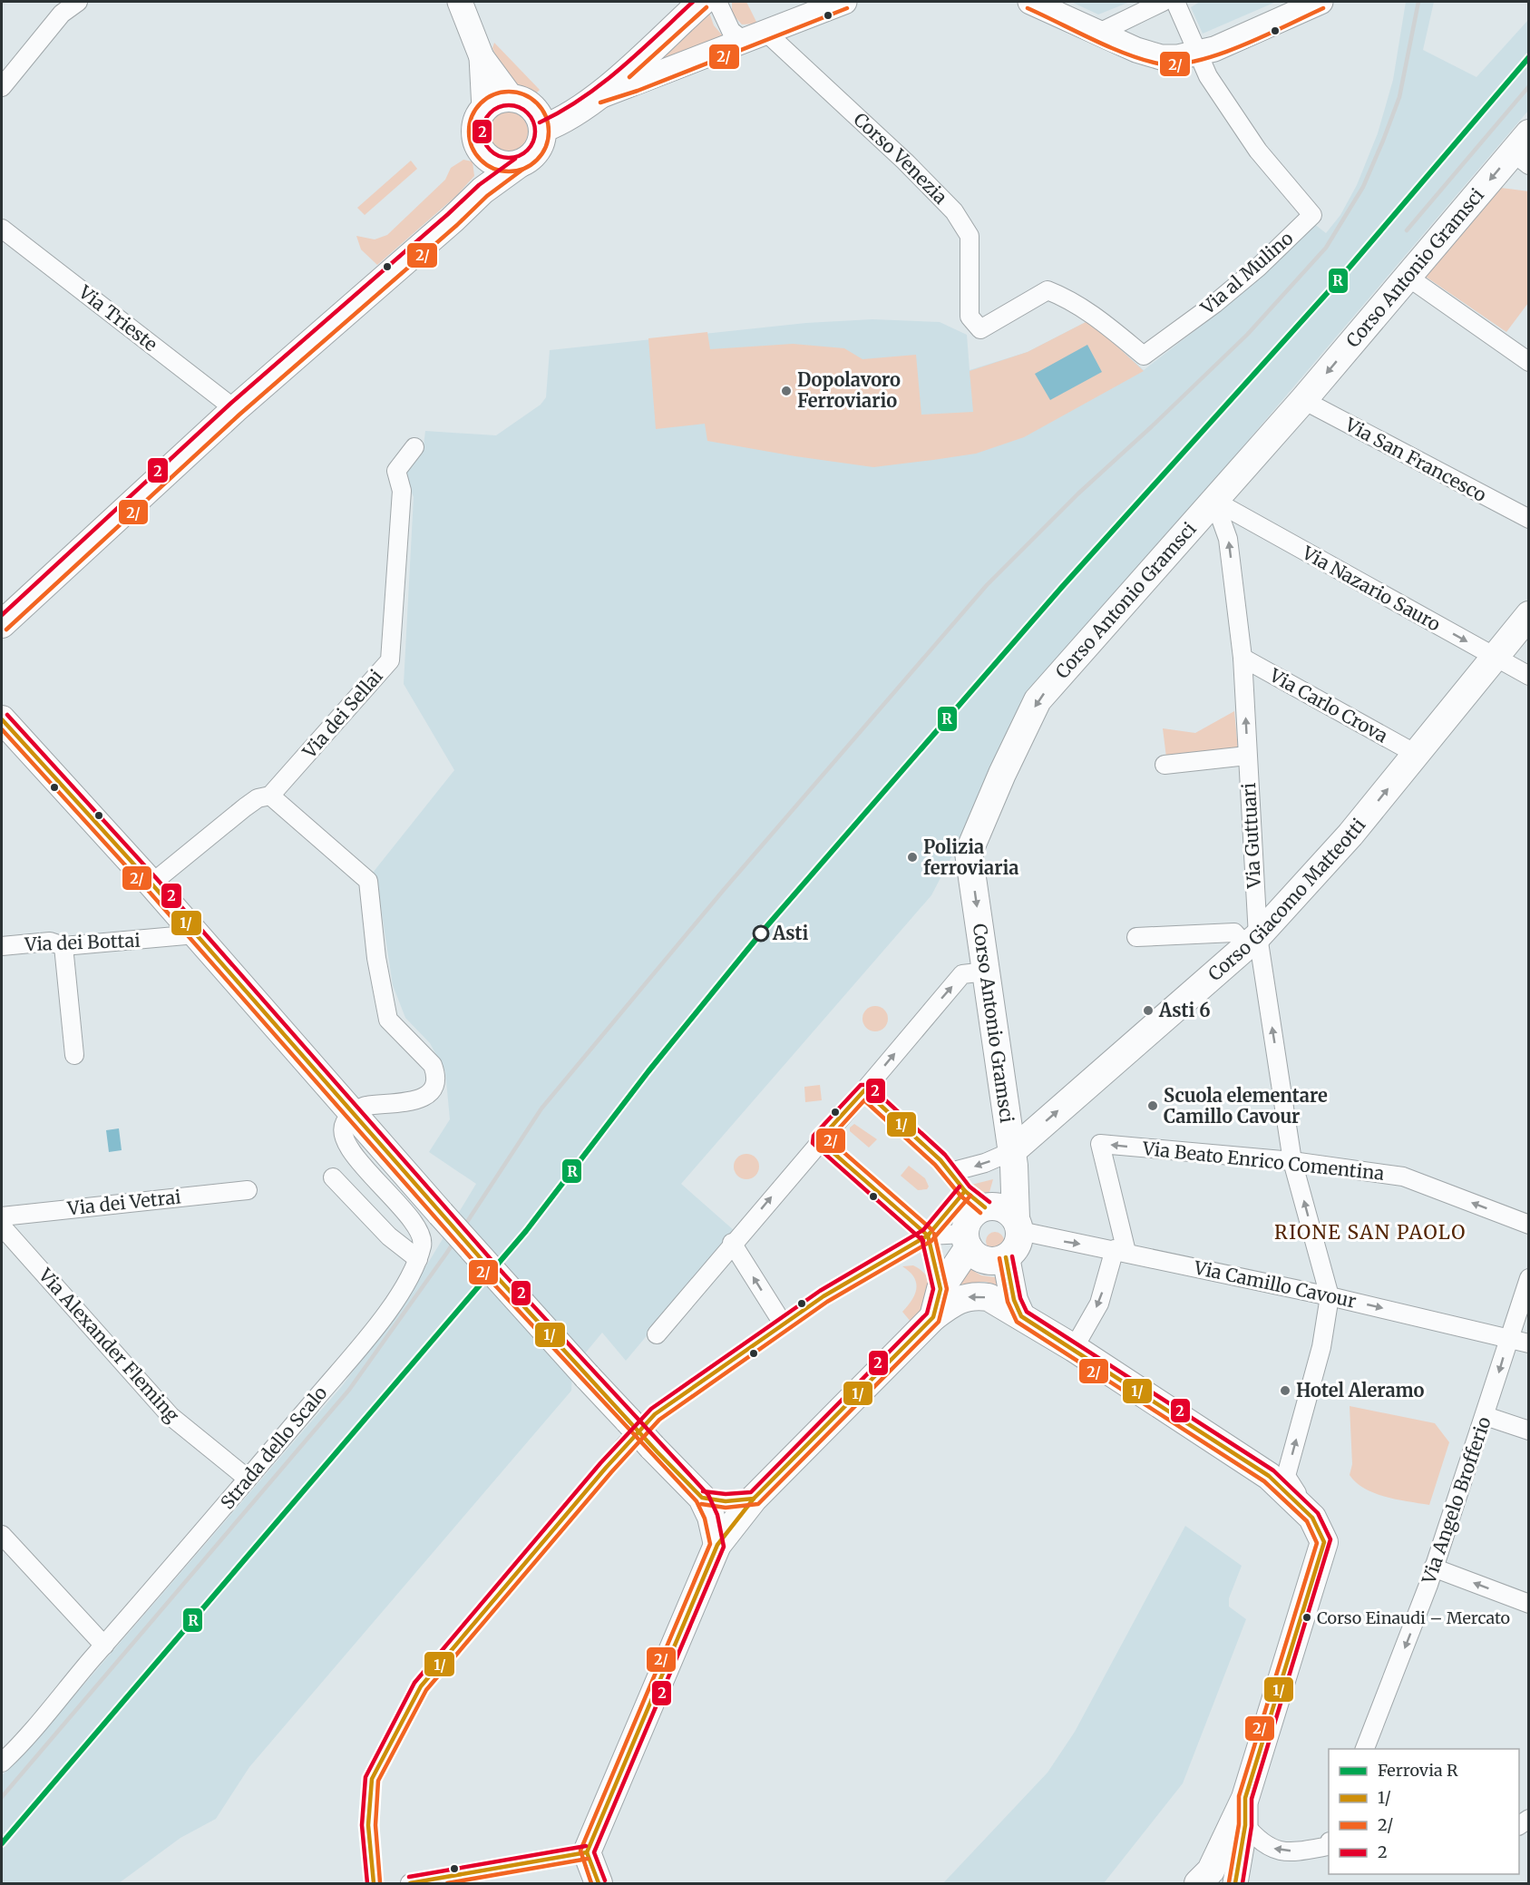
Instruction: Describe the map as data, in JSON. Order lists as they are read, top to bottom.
{
  "streets": {
    "main road": ["Corso Antonio Gramsci", "Corso Giacomo Matteotti"],
    "street": [
      "Corso Venezia",
      "Via al Mulino",
      "Via Trieste",
      "Via San Francesco",
      "Via Nazario Sauro",
      "Via Carlo Crova",
      "Via dei Sellai",
      "Via Guttuari",
      "Via dei Bottai",
      "Via Beato Enrico Comentina",
      "Via dei Vetrai",
      "Via Camillo Cavour",
      "Via Alexander Fleming",
      "Strada dello Scalo",
      "Via Angelo Brofferio"
    ]
  },
  "crossings": [
    ["Corso Venezia", "Via al Mulino"],
    ["Corso Antonio Gramsci", "Via San Francesco"],
    ["Corso Antonio Gramsci", "Via Nazario Sauro"],
    ["Corso Antonio Gramsci", "Via Guttuari"],
    ["Corso Antonio Gramsci", "Corso Giacomo Matteotti"],
    ["Corso Antonio Gramsci", "Via Camillo Cavour"],
    ["Via Nazario Sauro", "Via Guttuari"],
    ["Via Nazario Sauro", "Corso Giacomo Matteotti"],
    ["Via Carlo Crova", "Via Guttuari"],
    ["Via Carlo Crova", "Corso Giacomo Matteotti"],
    ["Via Guttuari", "Corso Giacomo Matteotti"],
    ["Via Guttuari", "Via Beato Enrico Comentina"],
    ["Via Guttuari", "Via Camillo Cavour"],
    ["Via Beato Enrico Comentina", "Via Camillo Cavour"],
    ["Via Camillo Cavour", "Via Angelo Brofferio"],
    ["Via Alexander Fleming", "Strada dello Scalo"]
  ],
  "one_way": [
    "Corso Antonio Gramsci",
    "Via Nazario Sauro",
    "Via Guttuari",
    "Corso Giacomo Matteotti",
    "Via Camillo Cavour",
    "Via Angelo Brofferio"
  ],
  "districts": ["RIONE SAN PAOLO"],
  "places": [
    "Dopolavoro Ferroviario",
    "Polizia ferroviaria",
    "Asti",
    "Asti 6",
    "Scuola elementare Camillo Cavour",
    "Hotel Aleramo",
    "Corso Einaudi – Mercato"
  ],
  "lines": [
    "transit line 2",
    "transit line 2/",
    "rail line R",
    "transit line 1/"
  ],
  "legend": [
    "Ferrovia R",
    "1/",
    "2/",
    "2"
  ]
}
